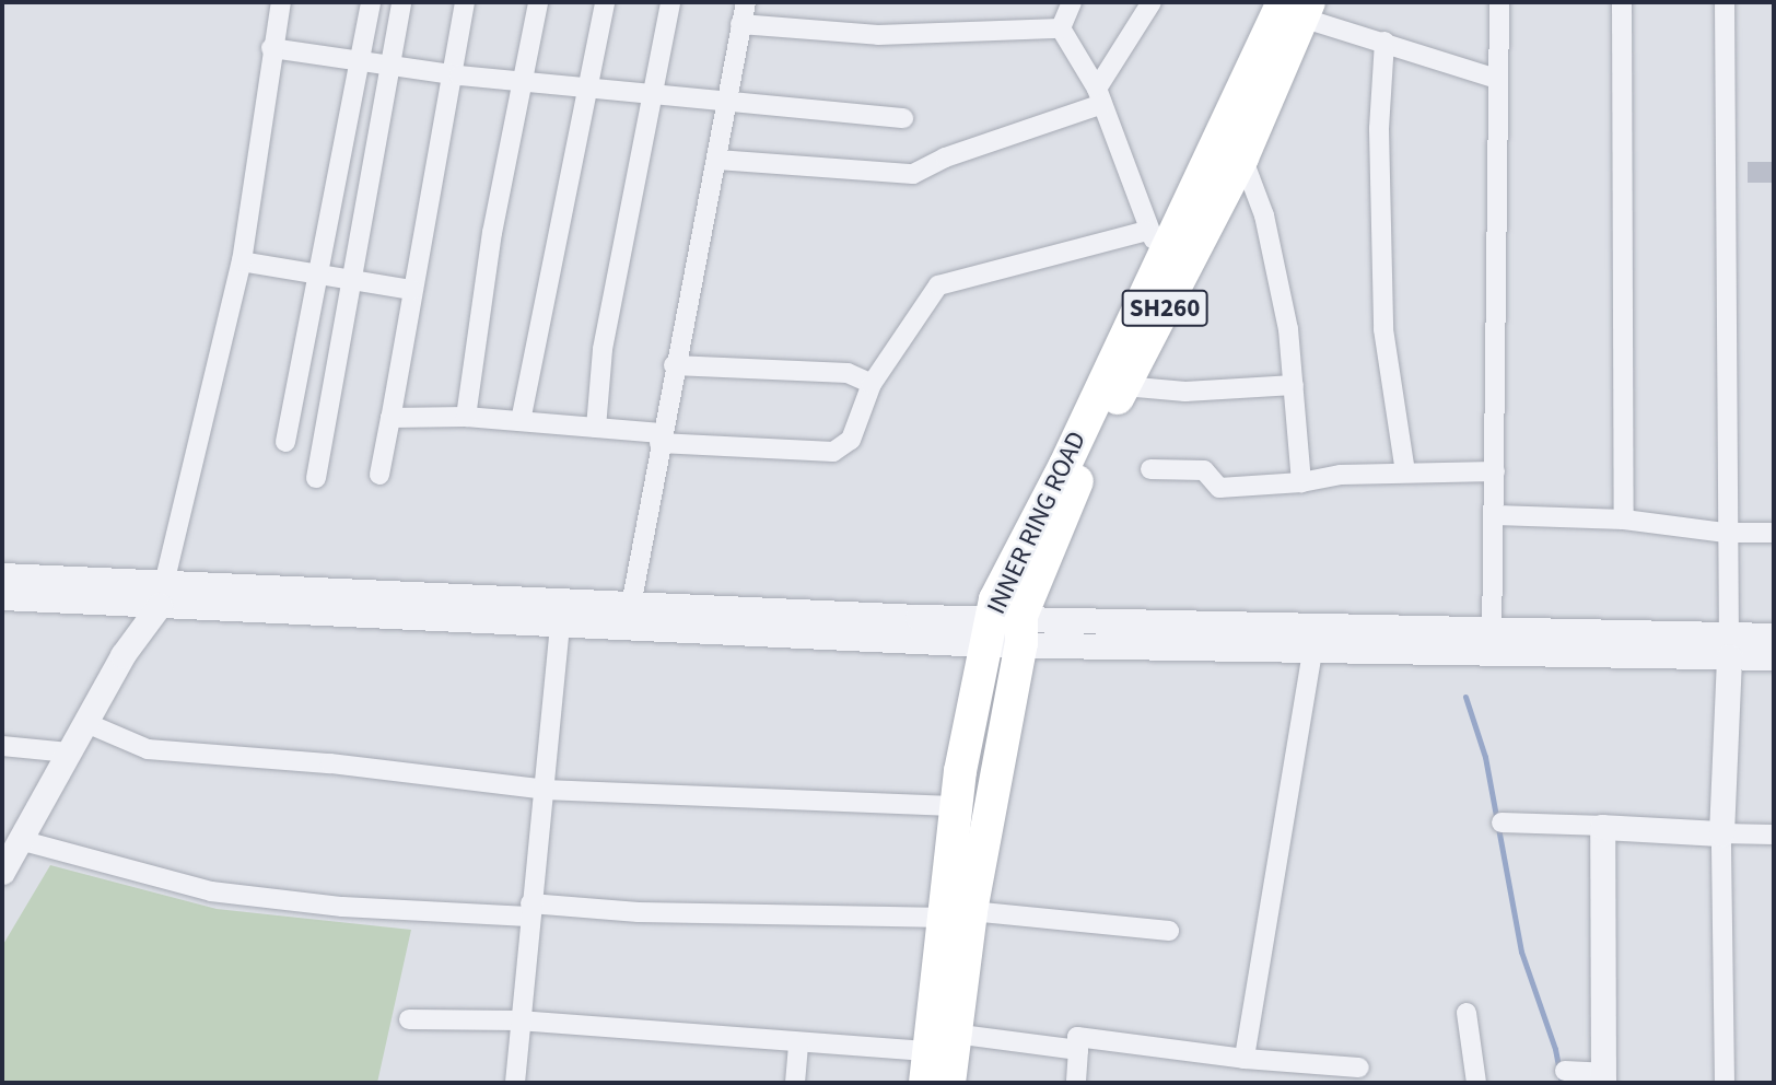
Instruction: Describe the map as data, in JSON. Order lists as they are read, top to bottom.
{
  "streets": {
    "highway": ["SH260", "INNER RING ROAD"]
  }
}
